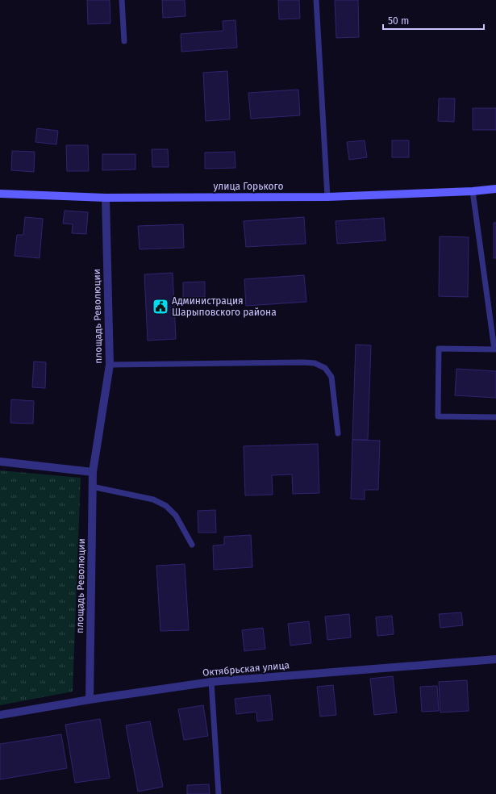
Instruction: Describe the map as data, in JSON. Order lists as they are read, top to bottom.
{
  "streets": {
    "main road": ["улица Горького"],
    "street": ["площадь Революции", "Октябрьская улица"]
  },
  "crossings": [
    ["улица Горького", "площадь Революции"],
    ["площадь Революции", "Октябрьская улица"]
  ],
  "places": {
    "public building": ["Администрация Шарыповского района"]
  },
  "scale_bar": "50 m"
}
